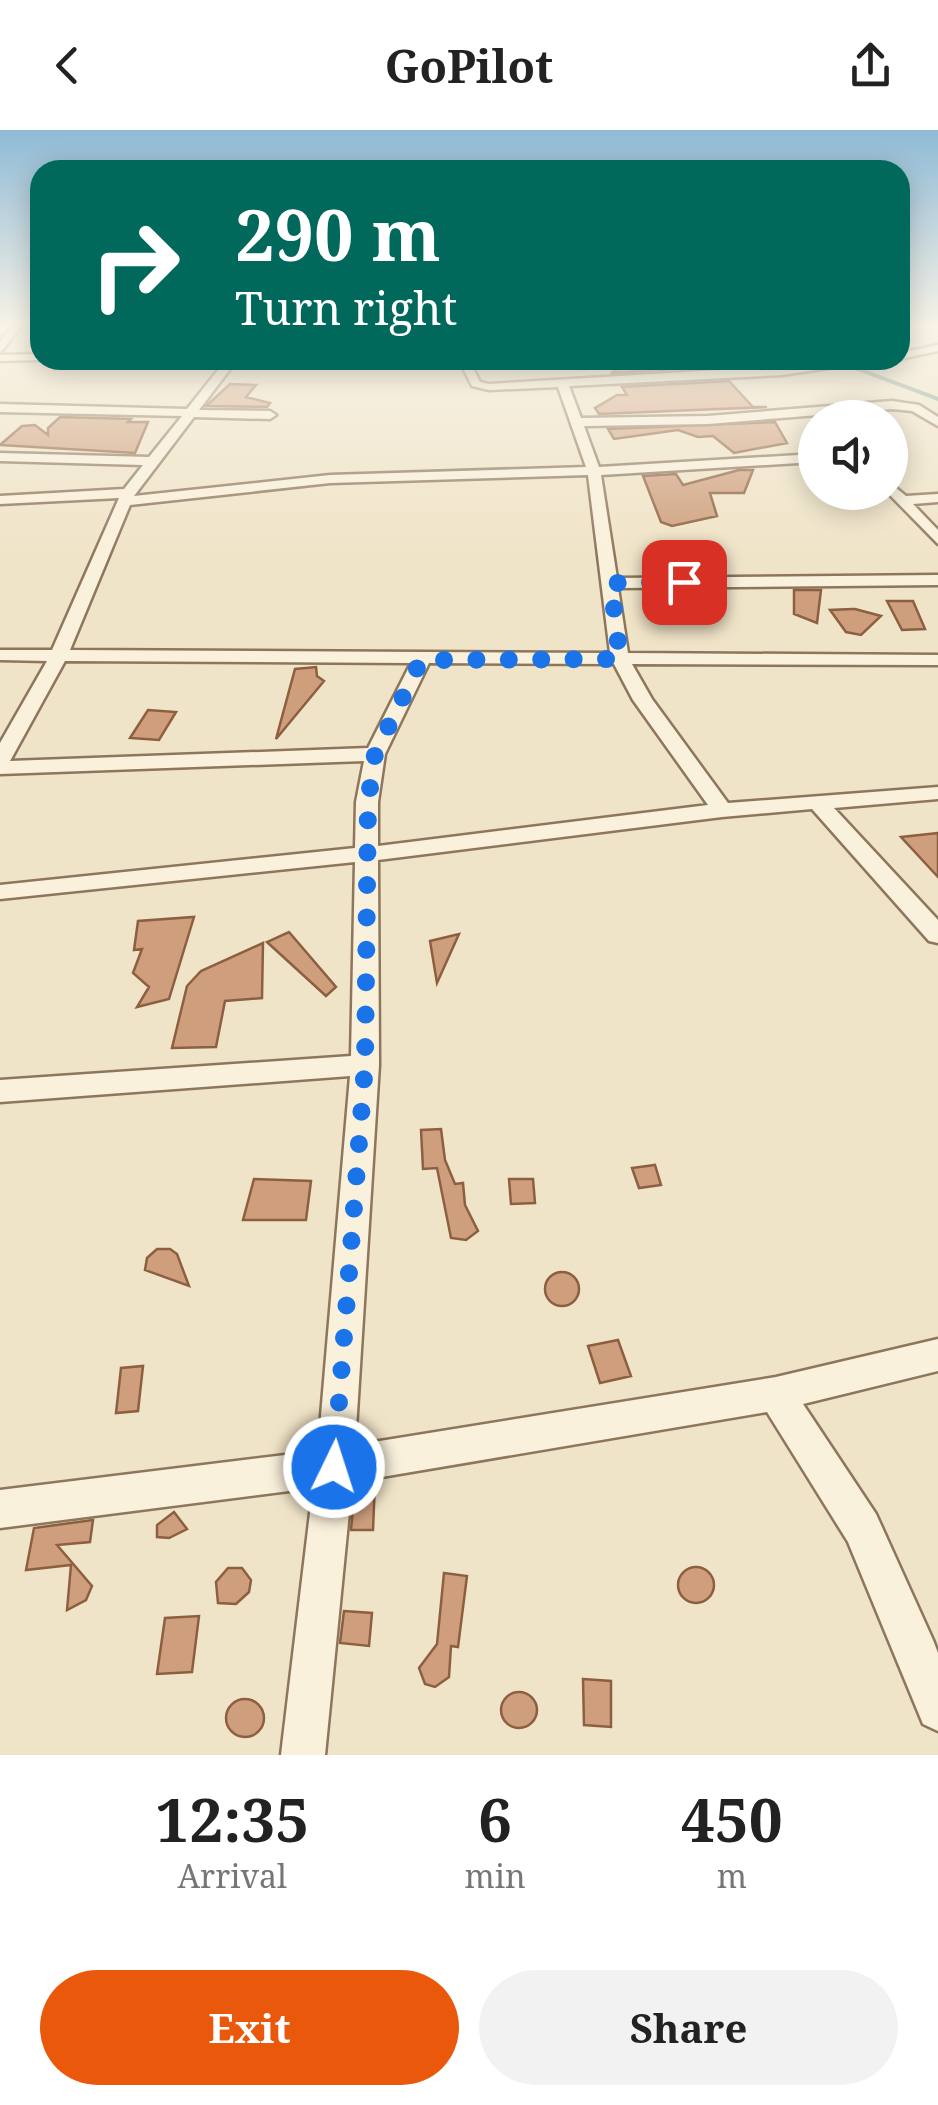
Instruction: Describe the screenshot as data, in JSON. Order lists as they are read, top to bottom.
{
  "page": {
    "header": "GoPilot",
    "turn": ["290 m", "Turn right"],
    "eta": [
      "12:35",
      "Arrival",
      "6",
      "min",
      "450",
      "m"
    ],
    "buttons": ["Exit", "Share"]
  }
}
